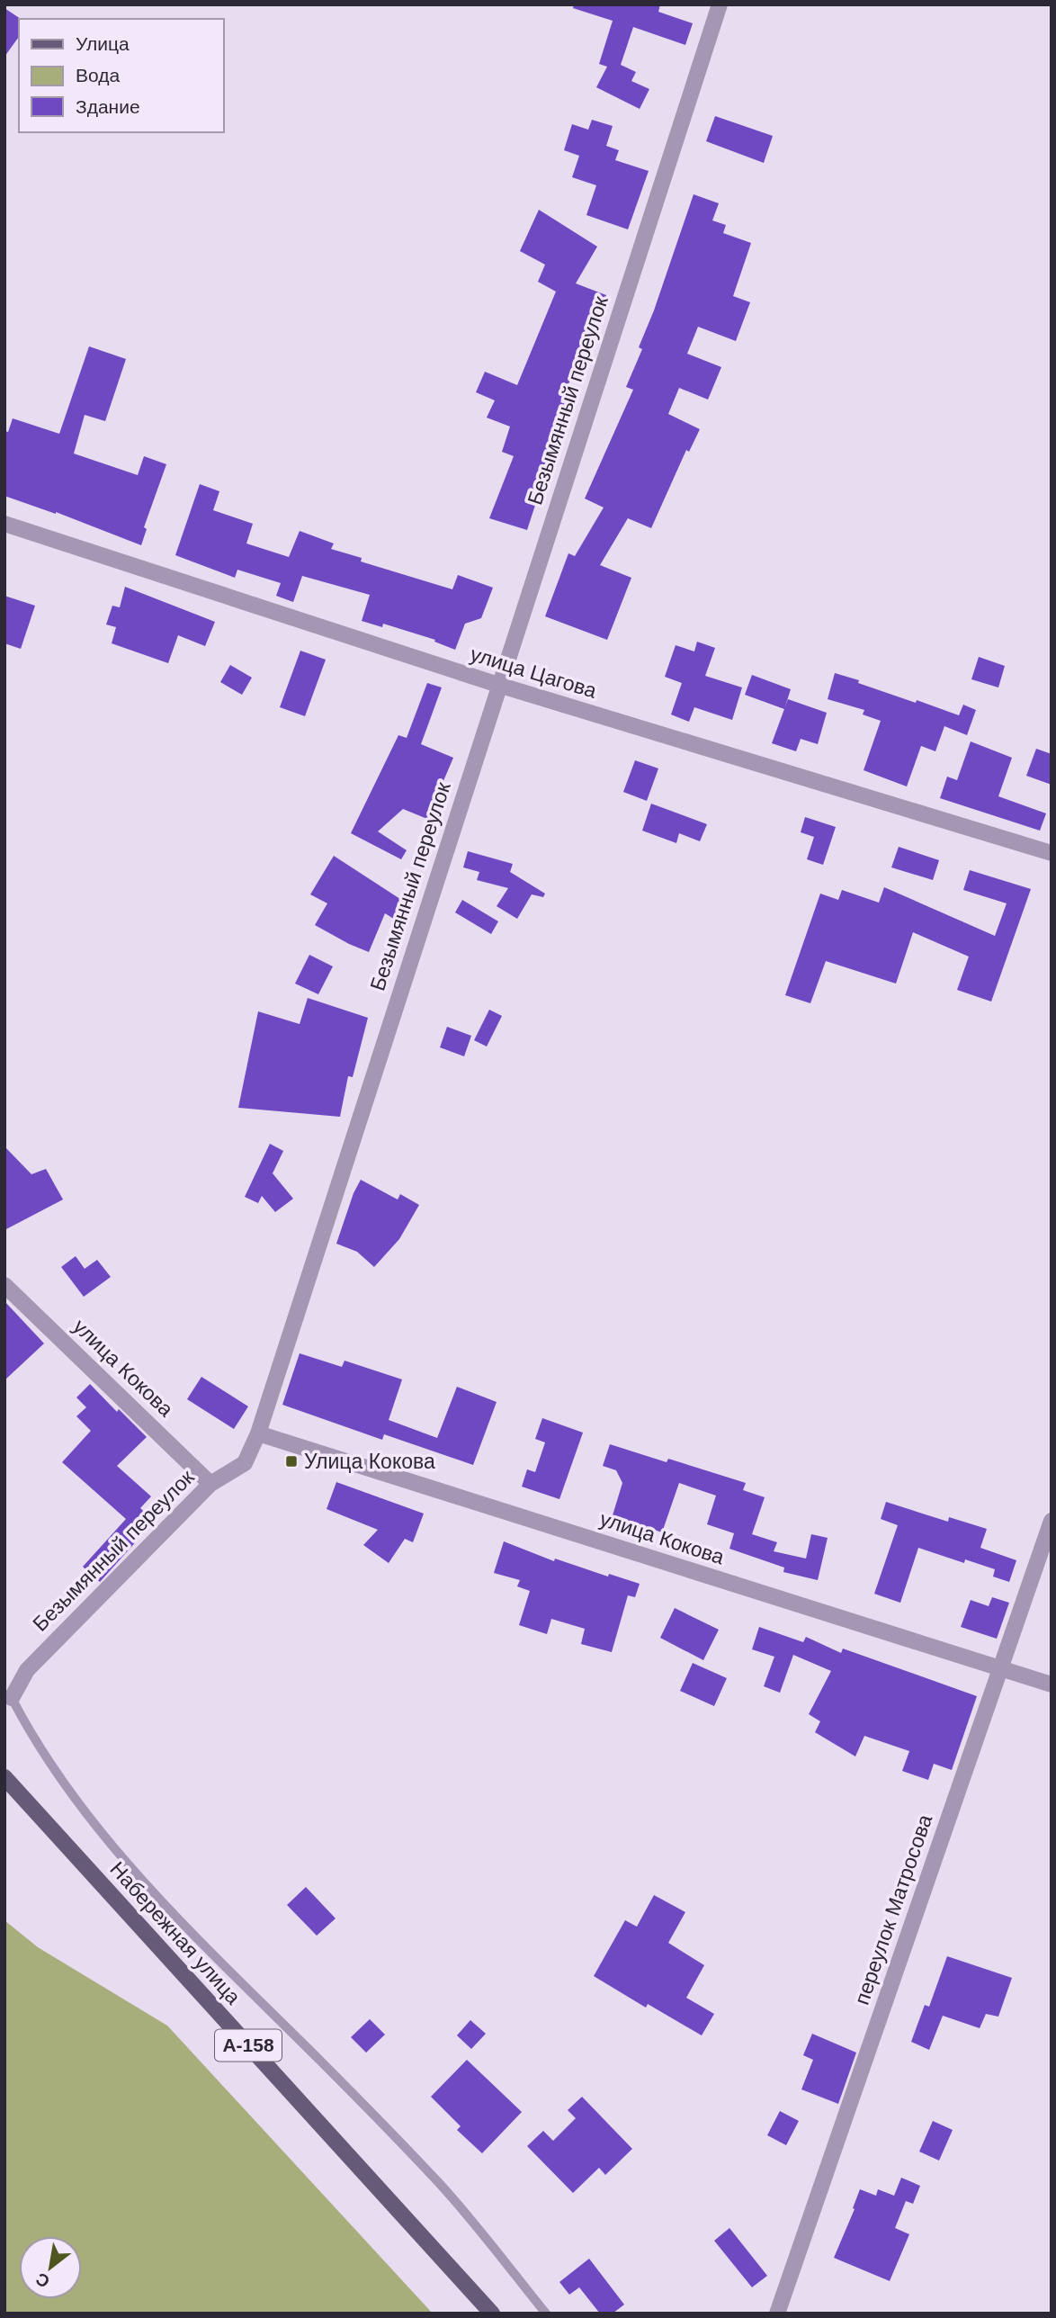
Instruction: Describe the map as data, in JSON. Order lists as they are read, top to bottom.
{
  "streets": {
    "main road": ["Набережная улица", "А-158"],
    "street": [
      "Безымянный переулок",
      "улица Цагова",
      "улица Кокова",
      "переулок Матросова"
    ]
  },
  "crossings": [
    ["Безымянный переулок", "улица Цагова"],
    ["Безымянный переулок", "улица Кокова"],
    ["улица Кокова", "переулок Матросова"]
  ],
  "places": {
    "transit": ["Улица Кокова"]
  },
  "legend": ["Улица", "Вода", "Здание"],
  "north": "bottom left"
}
